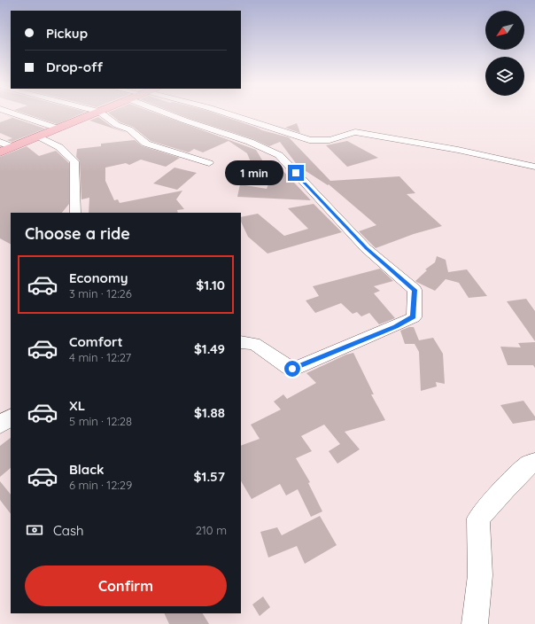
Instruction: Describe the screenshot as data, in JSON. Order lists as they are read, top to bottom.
{
  "north": "bottom left",
  "page": {
    "banner": ["Pickup", "Drop-off"],
    "bubble": "1 min",
    "heading": "Choose a ride",
    "list": [
      {
        "name": "Economy",
        "note": "3 min · 12:26",
        "value": "$1.10"
      },
      {
        "name": "Comfort",
        "note": "4 min · 12:27",
        "value": "$1.49"
      },
      {
        "name": "XL",
        "note": "5 min · 12:28",
        "value": "$1.88"
      },
      {
        "name": "Black",
        "note": "6 min · 12:29",
        "value": "$1.57"
      }
    ],
    "pay": ["Cash", "210 m"],
    "buttons": "Confirm"
  }
}
